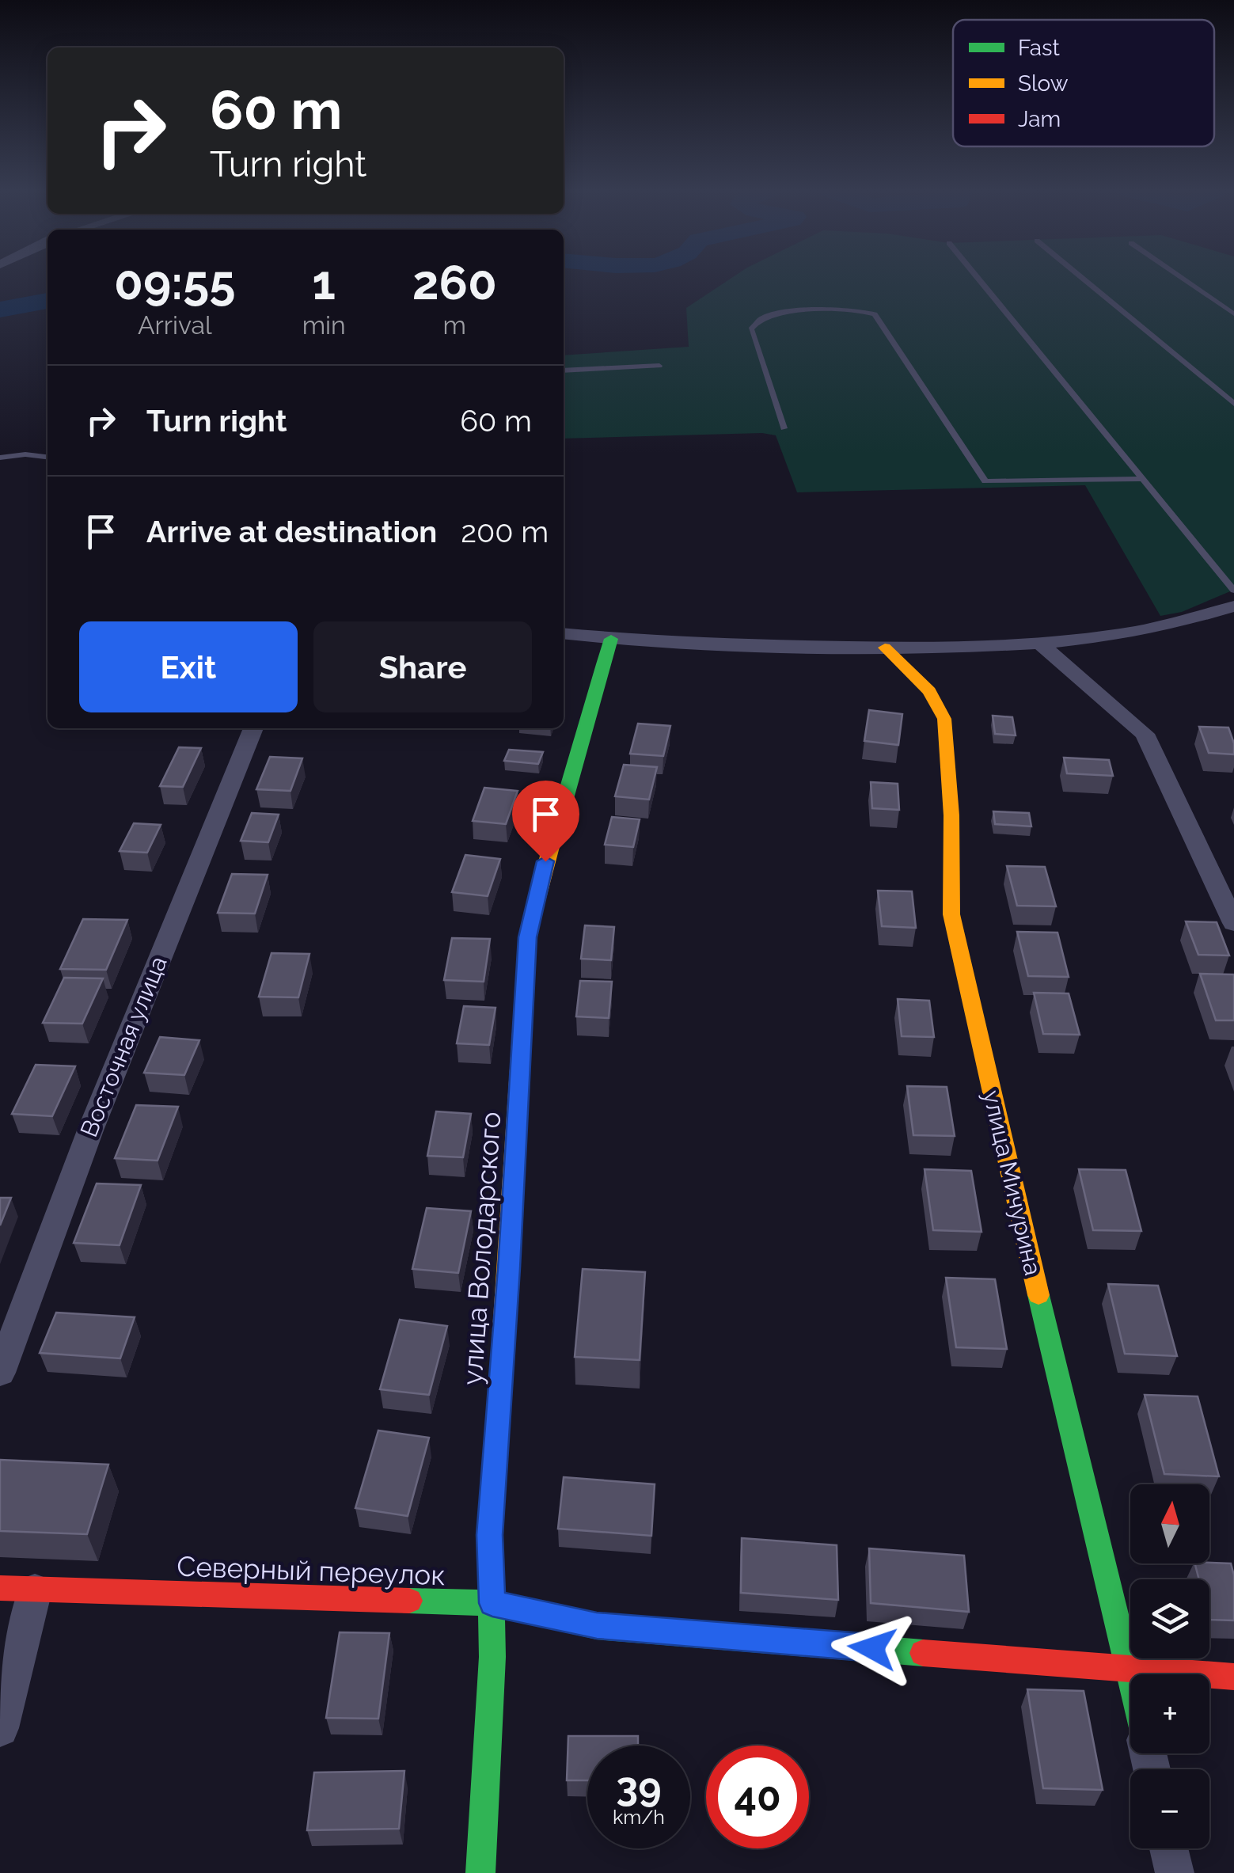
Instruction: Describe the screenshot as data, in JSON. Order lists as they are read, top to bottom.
{
  "streets": {
    "street": [
      "Восточная улица",
      "улица Мичурина",
      "улица Володарского",
      "Северный переулок"
    ]
  },
  "crossings": [
    ["улица Мичурина", "Северный переулок"],
    ["улица Володарского", "Северный переулок"]
  ],
  "legend": ["Fast", "Slow", "Jam"],
  "north": "top",
  "page": {
    "turn": ["60 m", "Turn right"],
    "eta": [
      "09:55",
      "Arrival",
      "1",
      "min",
      "260",
      "m"
    ],
    "list": [
      {
        "name": "Turn right",
        "value": "60 m"
      },
      {
        "name": "Arrive at destination",
        "value": "200 m"
      }
    ],
    "buttons": ["Exit", "Share"],
    "map_buttons": ["+", "−"],
    "speed": "39 km/h",
    "limit": "40"
  }
}
